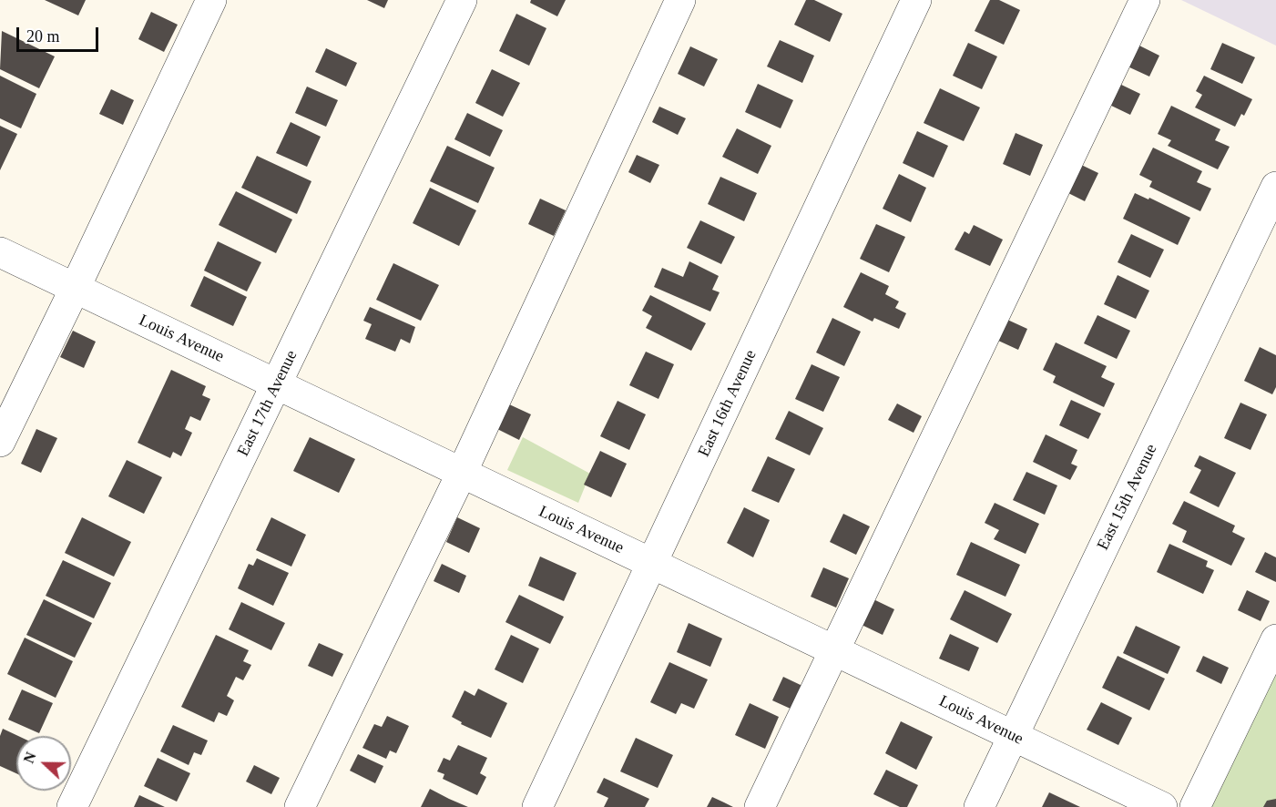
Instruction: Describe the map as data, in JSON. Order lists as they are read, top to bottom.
{
  "streets": {
    "street": [
      "Louis Avenue",
      "East 17th Avenue",
      "East 16th Avenue",
      "East 15th Avenue"
    ]
  },
  "crossings": [
    ["Louis Avenue", "East 17th Avenue"],
    ["Louis Avenue", "East 16th Avenue"],
    ["Louis Avenue", "East 15th Avenue"]
  ],
  "scale_bar": "20 m",
  "north": "left"
}
